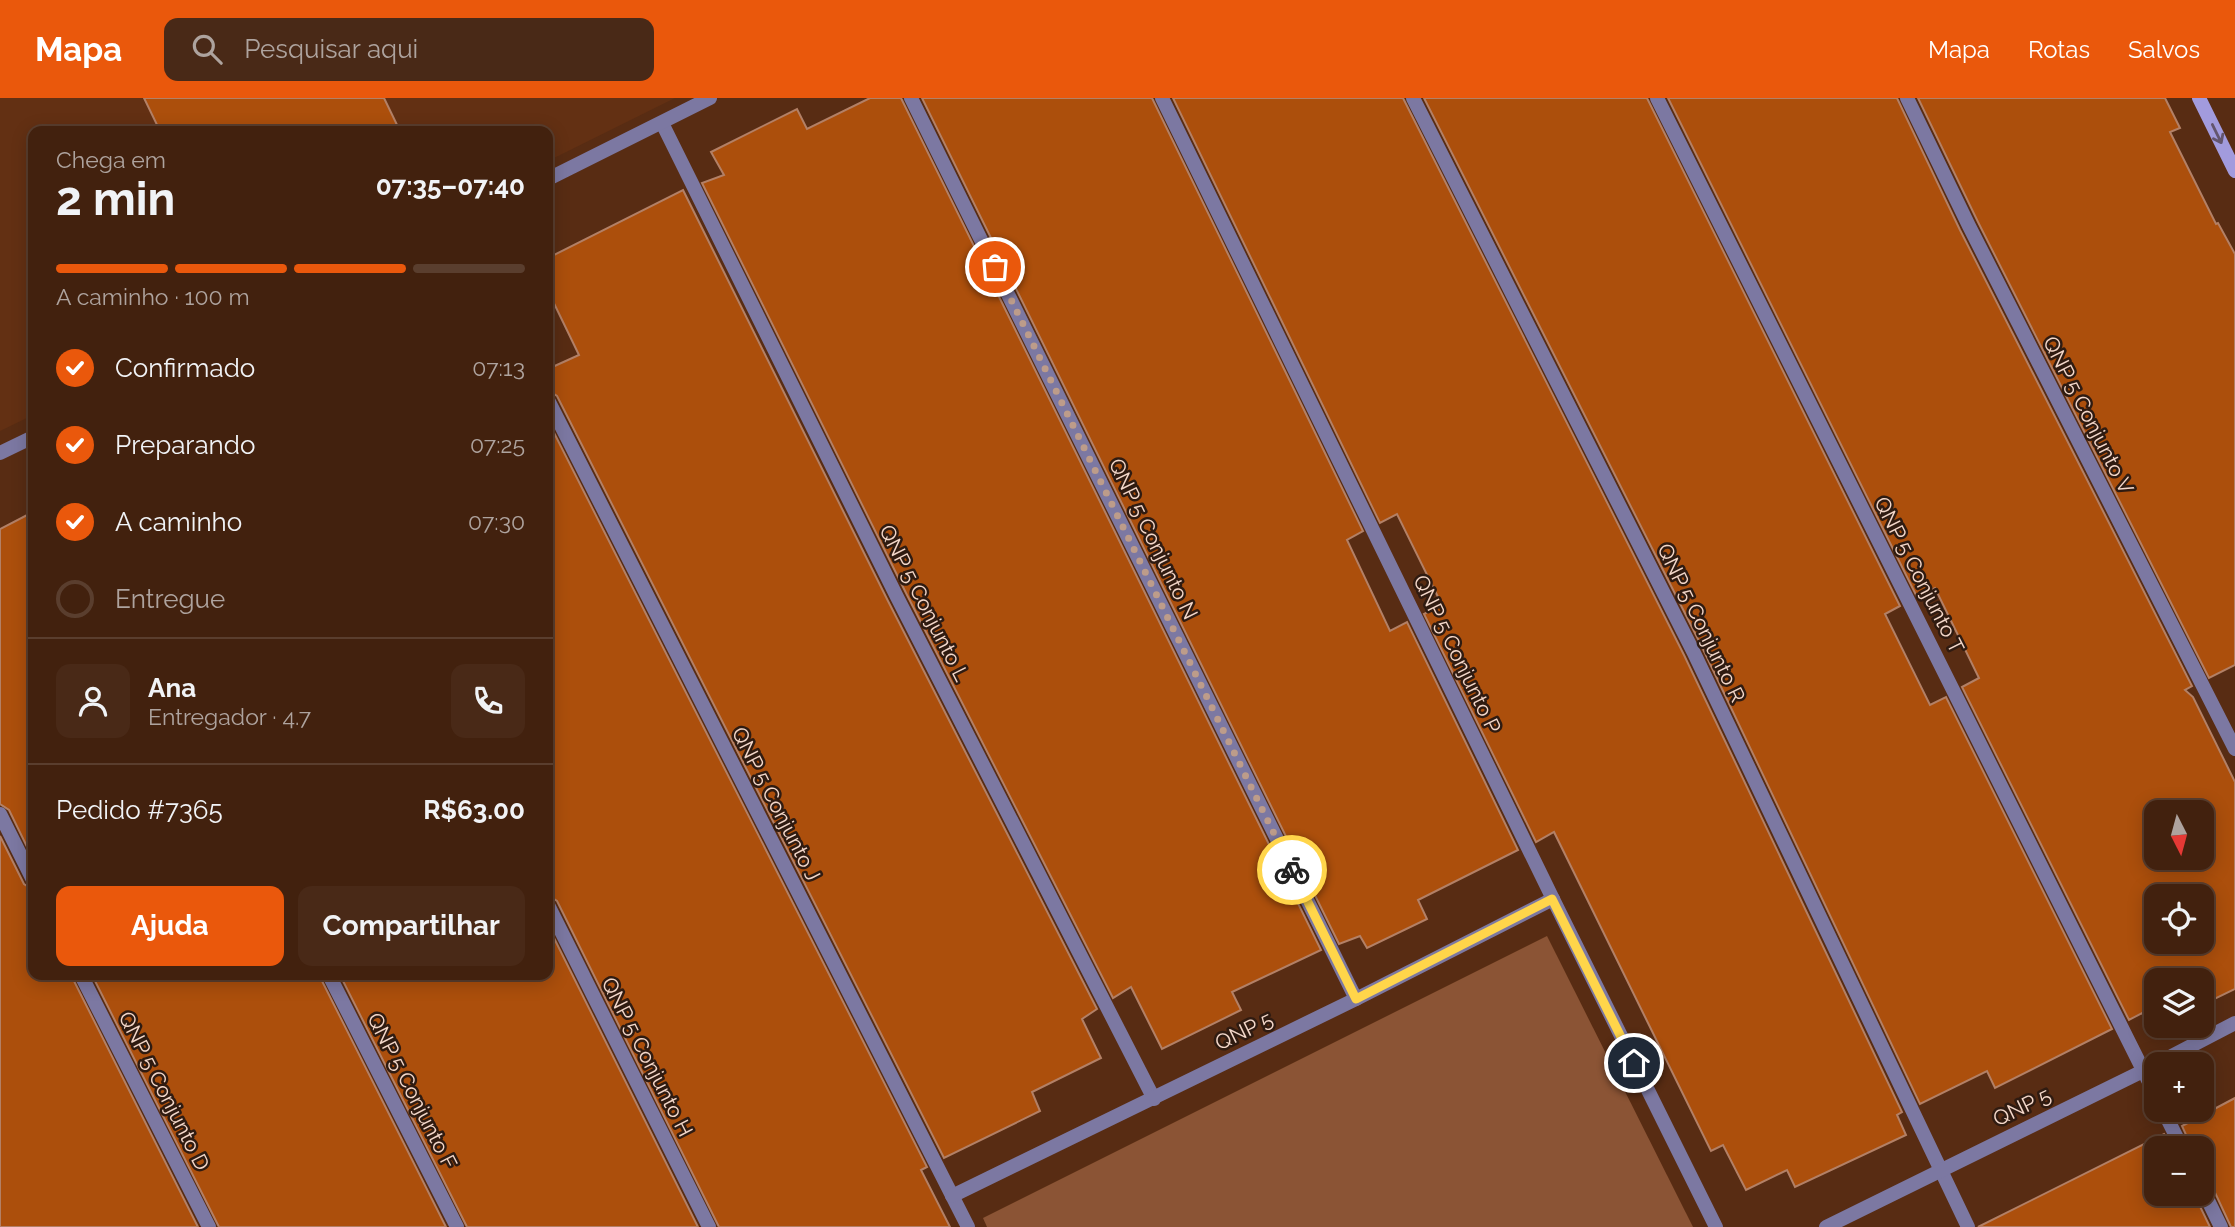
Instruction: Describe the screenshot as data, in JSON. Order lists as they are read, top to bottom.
{
  "streets": {
    "street": [
      "QNP 5 Conjunto V",
      "QNP 5 Conjunto N",
      "QNP 5 Conjunto T",
      "QNP 5 Conjunto L",
      "QNP 5 Conjunto R",
      "QNP 5 Conjunto P",
      "QNP 5 Conjunto J",
      "QNP 5",
      "QNP 5 Conjunto H",
      "QNP 5 Conjunto D",
      "QNP 5 Conjunto F"
    ]
  },
  "crossings": [
    ["QNP 5 Conjunto N", "QNP 5"],
    ["QNP 5 Conjunto T", "QNP 5"],
    ["QNP 5 Conjunto L", "QNP 5"],
    ["QNP 5 Conjunto R", "QNP 5"],
    ["QNP 5 Conjunto P", "QNP 5"],
    ["QNP 5 Conjunto J", "QNP 5"]
  ],
  "north": "bottom",
  "page": {
    "header": "Mapa",
    "search": "Pesquisar aqui",
    "nav": ["Mapa", "Rotas", "Salvos"],
    "heading": ["2 min", "Chega em", "07:35–07:40"],
    "panel": [
      "Ana",
      "Entregador · 4.7",
      "Pedido #7365",
      "R$63.00"
    ],
    "bar": "A caminho · 100 m",
    "list": [
      ["Confirmado", "07:13"],
      ["Preparando", "07:25"],
      ["A caminho", "07:30"],
      "Entregue"
    ],
    "map_buttons": ["+", "−"],
    "buttons": ["Ajuda", "Compartilhar"]
  }
}
